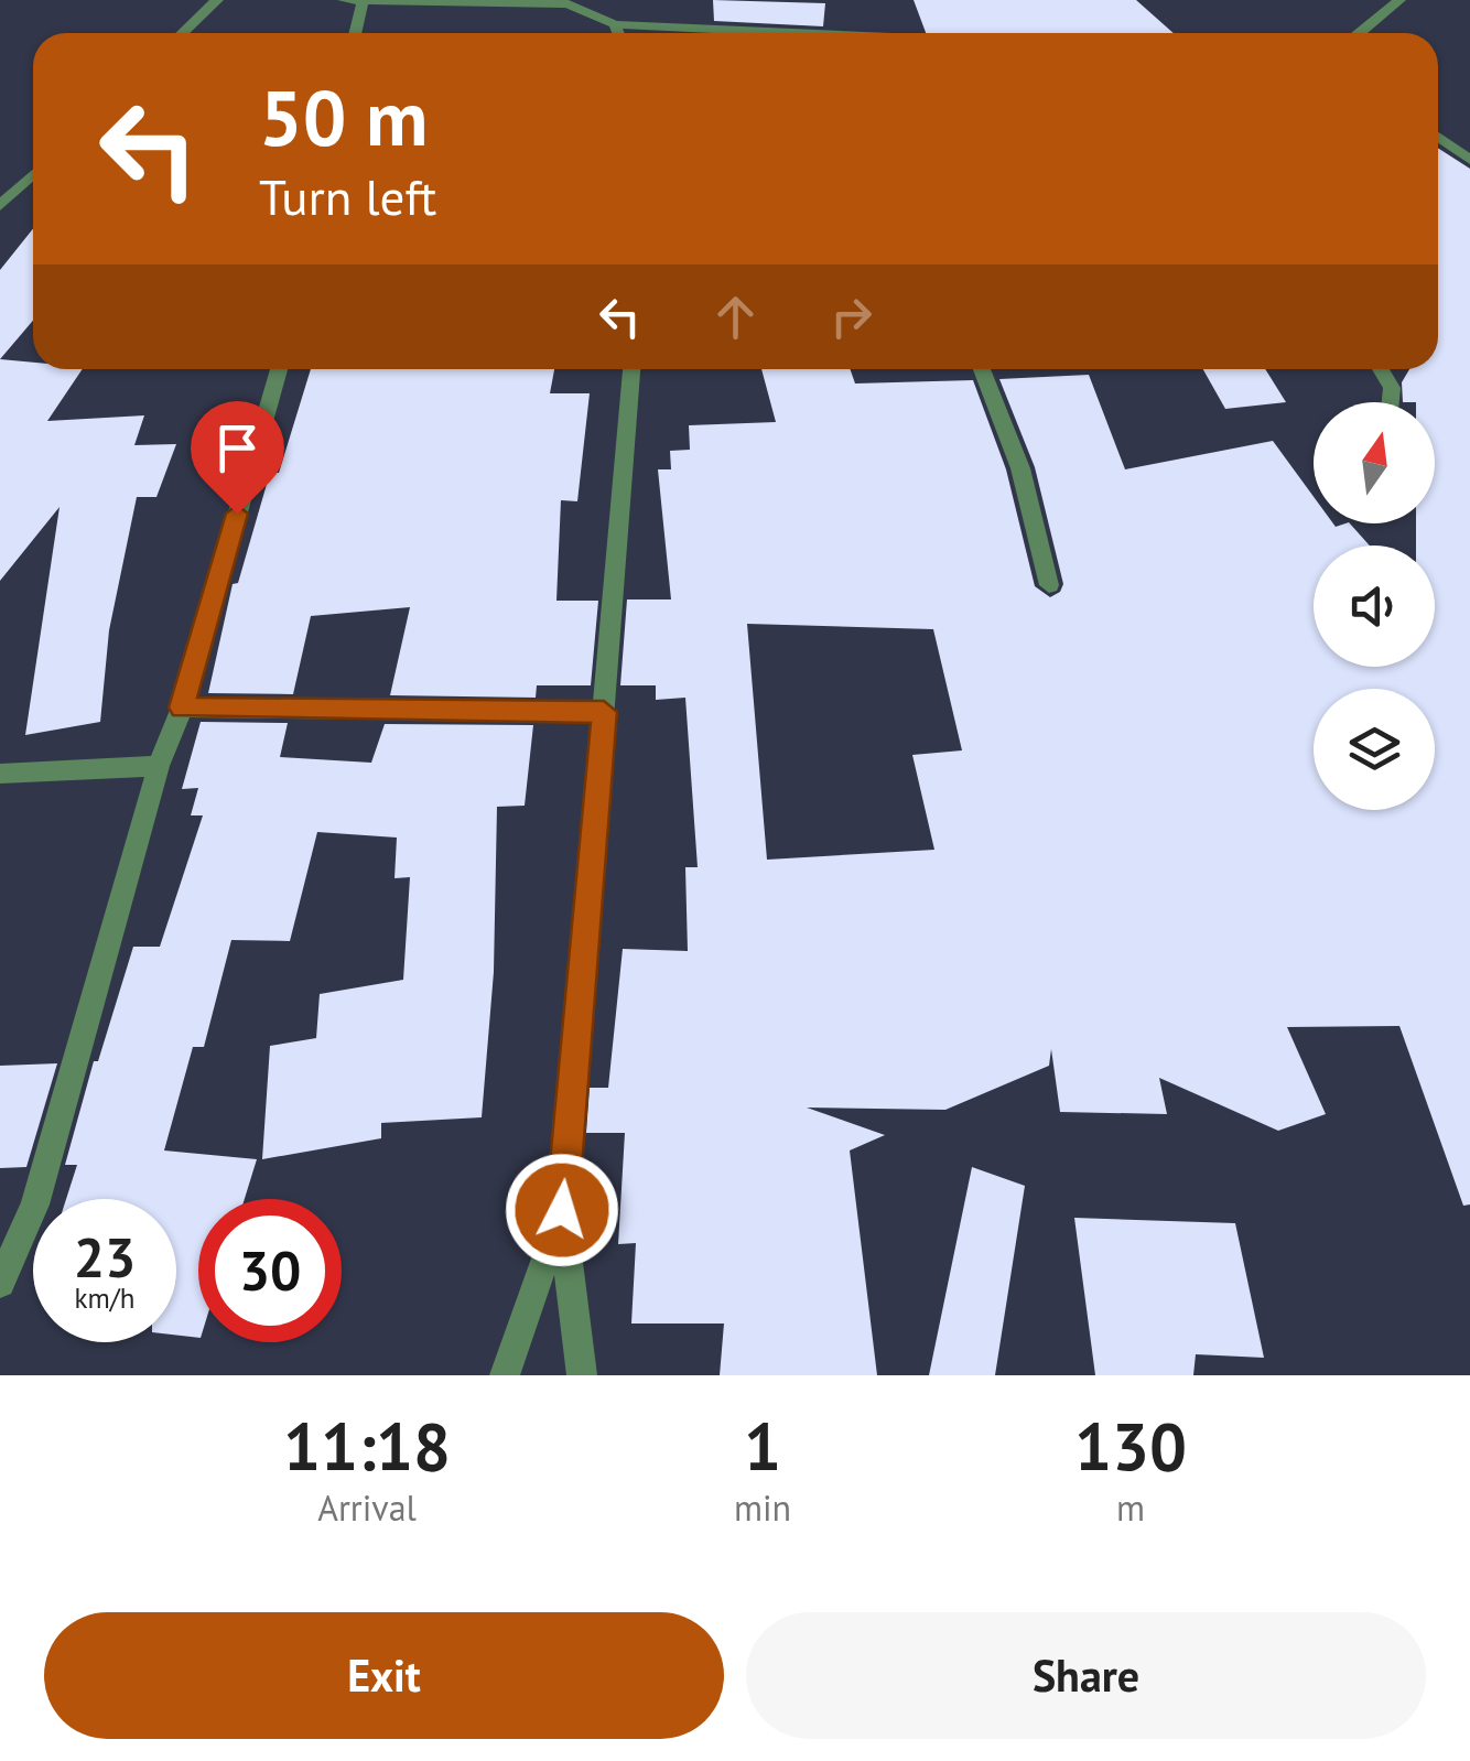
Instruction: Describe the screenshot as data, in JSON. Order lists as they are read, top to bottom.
{
  "north": "top",
  "page": {
    "turn": ["50 m", "Turn left"],
    "speed": "23 km/h",
    "limit": "30",
    "eta": [
      "11:18",
      "Arrival",
      "1",
      "min",
      "130",
      "m"
    ],
    "buttons": ["Exit", "Share"]
  }
}
